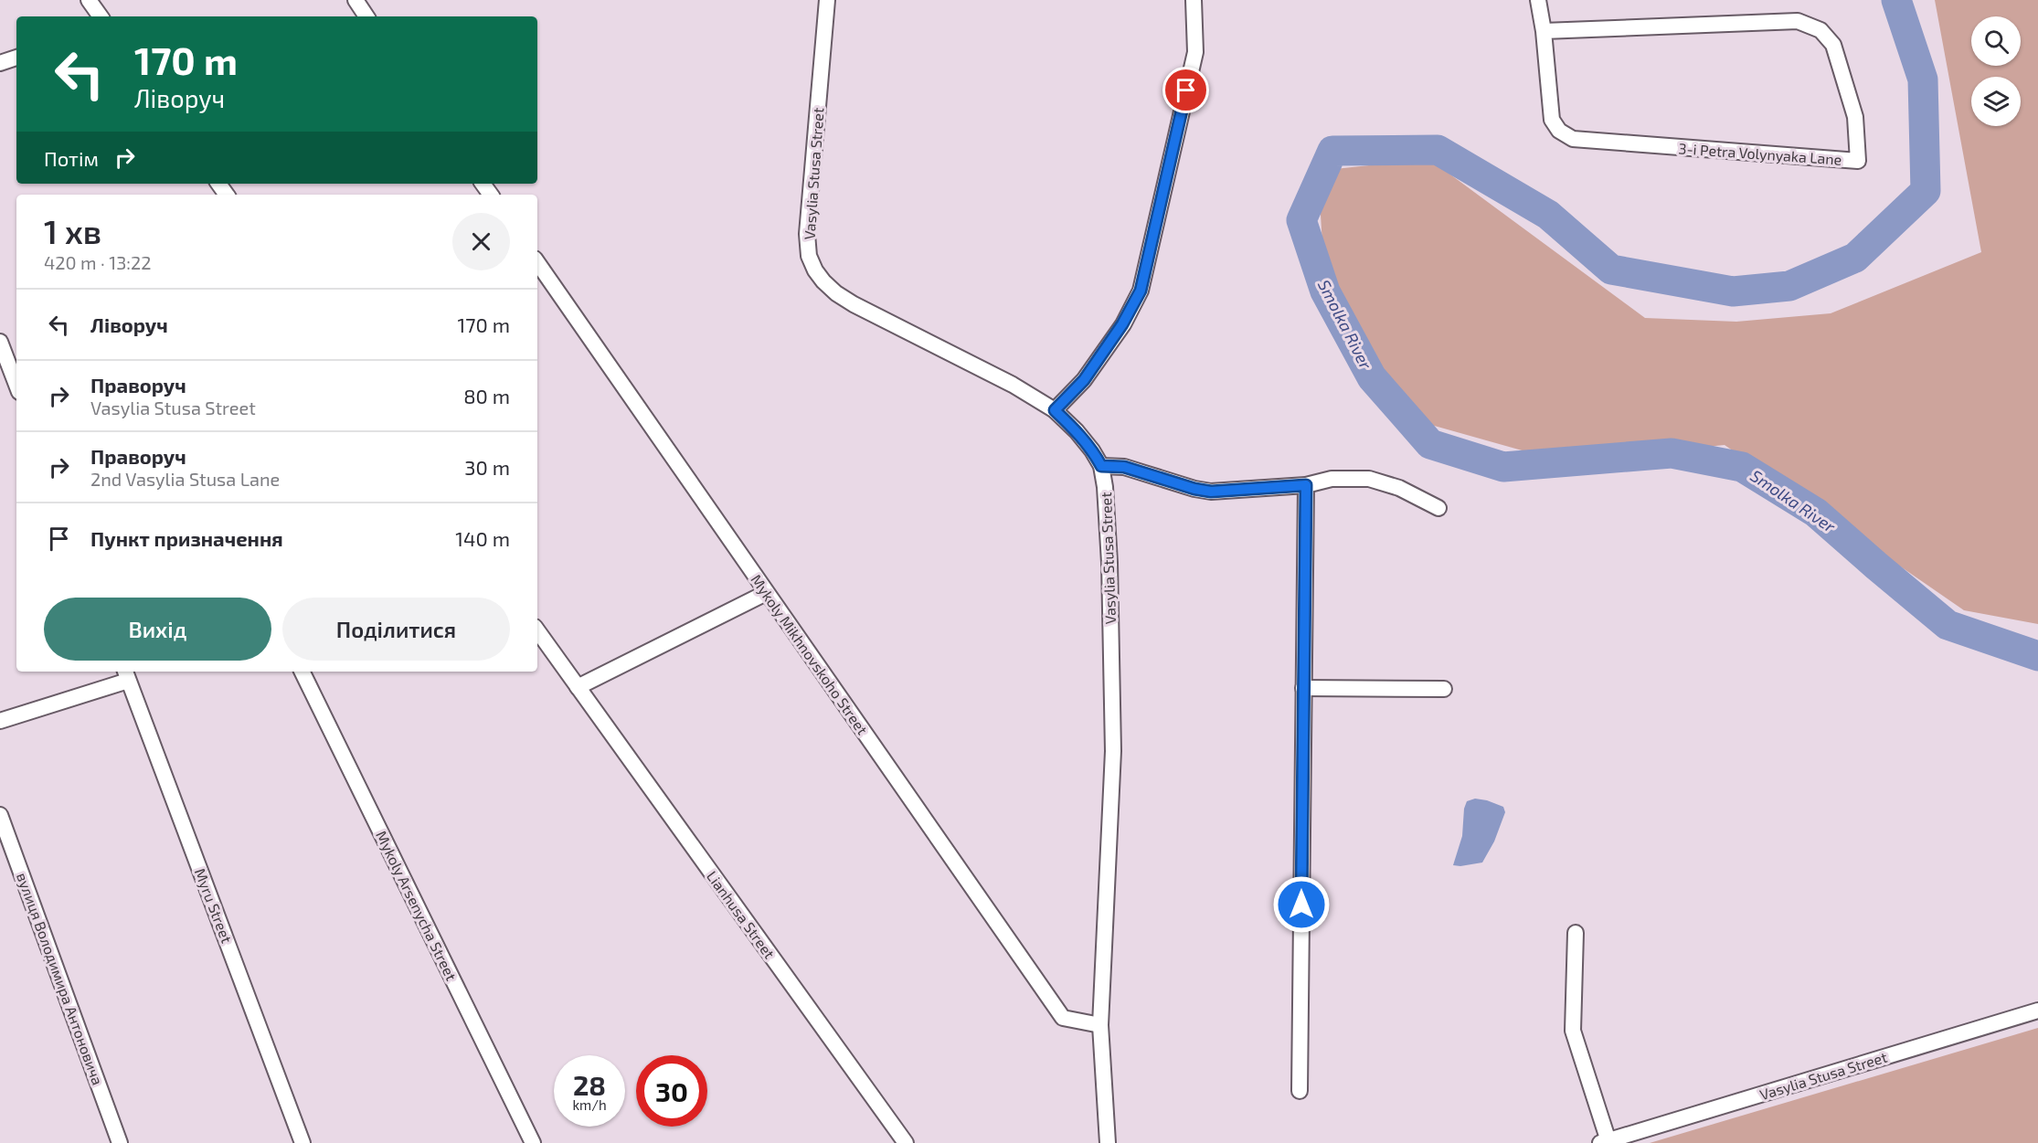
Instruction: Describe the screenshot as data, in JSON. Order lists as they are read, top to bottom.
{
  "streets": {
    "street": [
      "3-i Petra Volynyaka Lane",
      "Vasylia Stusa Street",
      "Mykoly Mikhnovskoho Street",
      "Myru Street",
      "Mykoly Arsenycha Street",
      "Lianhusa Street",
      "вулиця Володимира Антоновича"
    ]
  },
  "crossings": [
    ["Vasylia Stusa Street", "Mykoly Mikhnovskoho Street"]
  ],
  "water": ["Smolka River"],
  "page": {
    "turn": ["170 m", "Ліворуч"],
    "then": "Потім",
    "heading": ["1 хв", "420 m · 13:22"],
    "list": [
      {
        "name": "Ліворуч",
        "value": "170 m"
      },
      {
        "name": "Праворуч",
        "note": "Vasylia Stusa Street",
        "value": "80 m"
      },
      {
        "name": "Праворуч",
        "note": "2nd Vasylia Stusa Lane",
        "value": "30 m"
      },
      {
        "name": "Пункт призначення",
        "value": "140 m"
      }
    ],
    "buttons": ["Вихід", "Поділитися"],
    "speed": "28 km/h",
    "limit": "30"
  }
}
